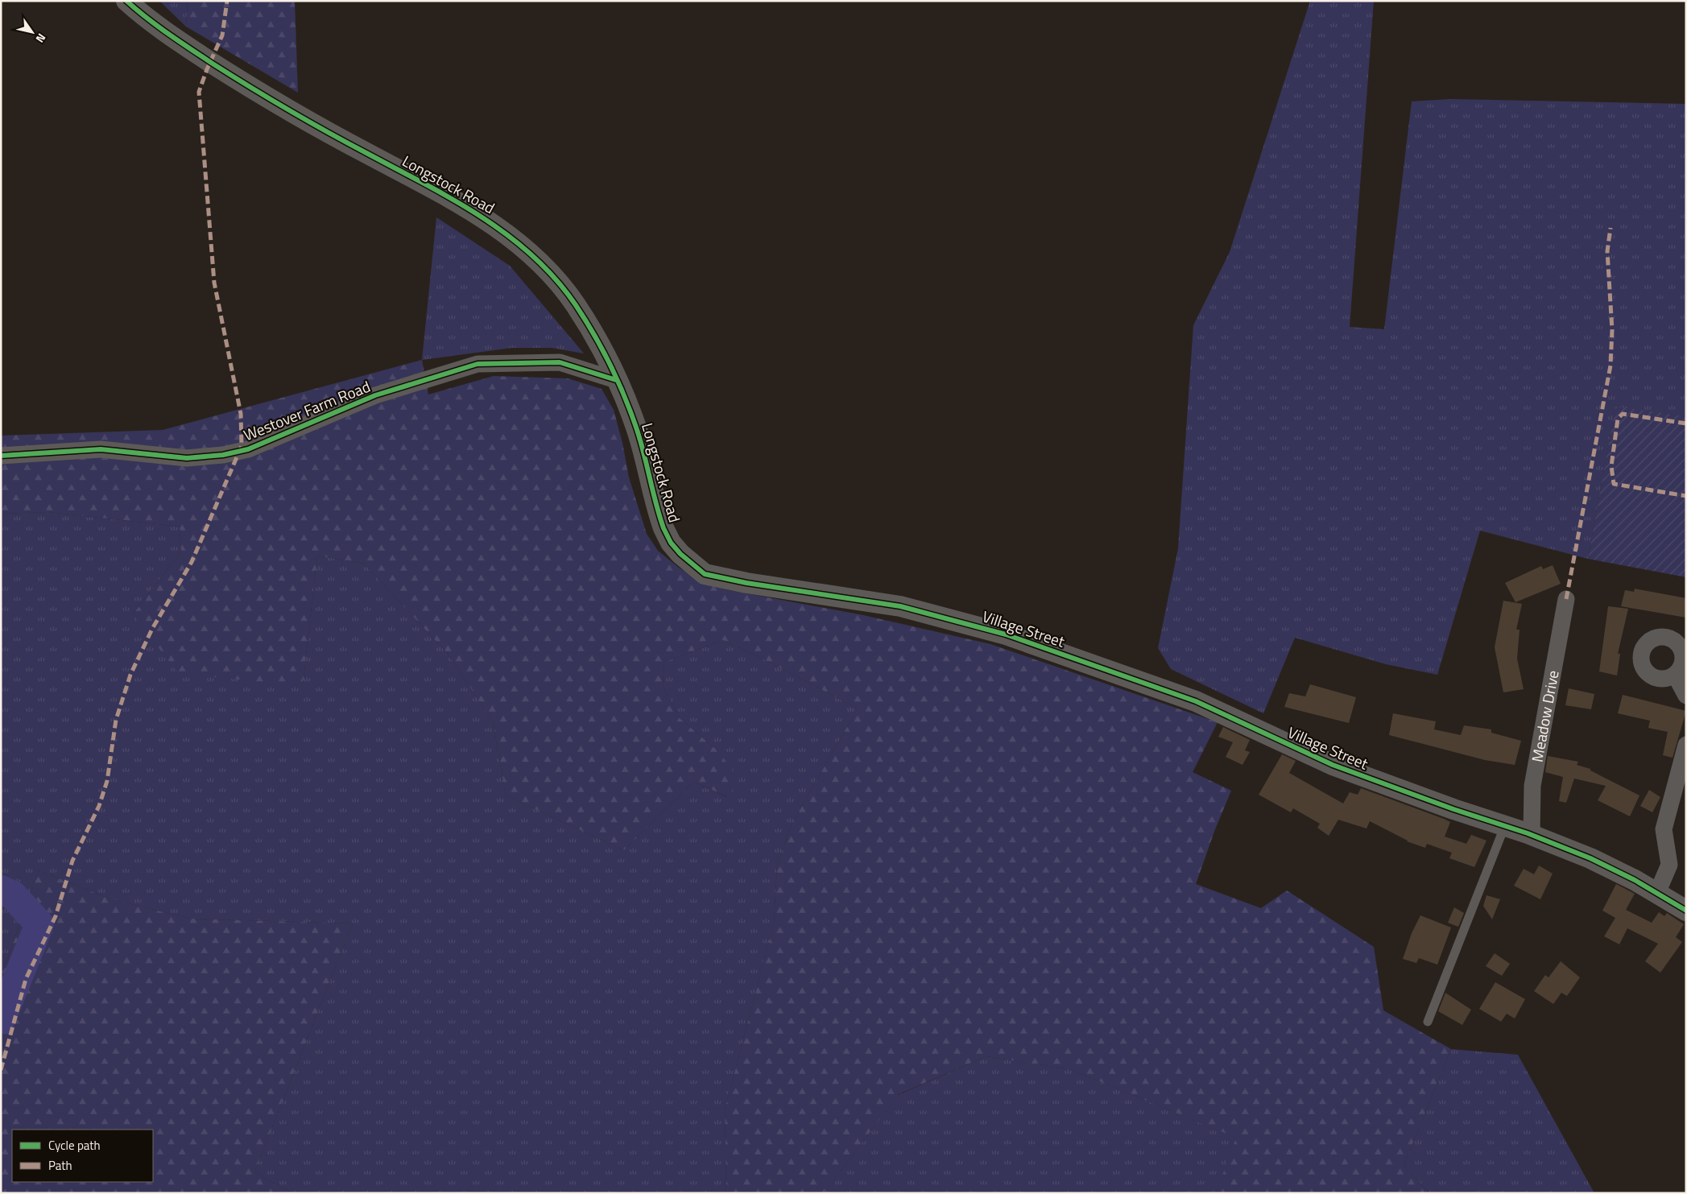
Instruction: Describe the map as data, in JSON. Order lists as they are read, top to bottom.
{
  "streets": {
    "street": [
      "Longstock Road",
      "Westover Farm Road",
      "Village Street",
      "Meadow Drive"
    ]
  },
  "crossings": [
    ["Longstock Road", "Westover Farm Road"],
    ["Longstock Road", "Village Street"],
    ["Village Street", "Meadow Drive"]
  ],
  "legend": ["Cycle path", "Path"],
  "north": "bottom right"
}
